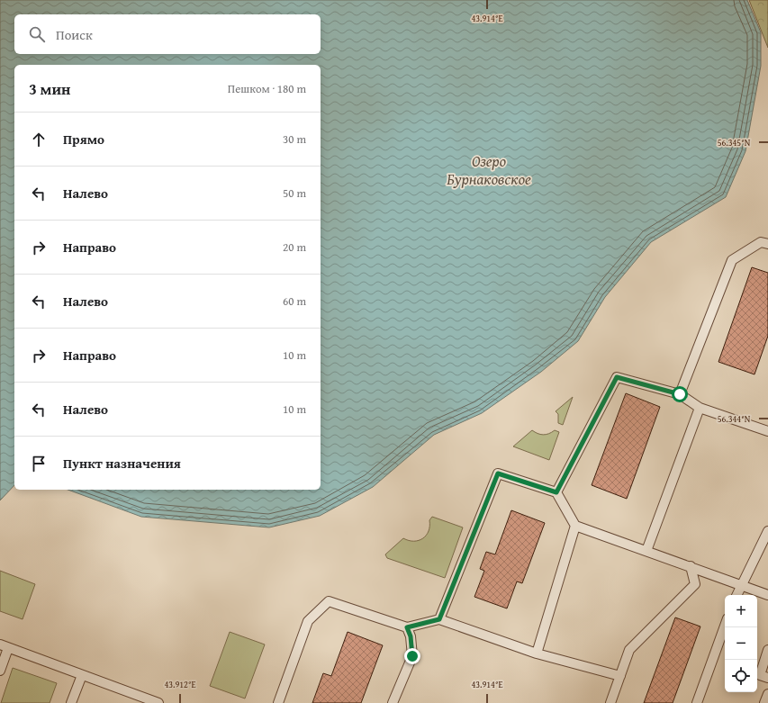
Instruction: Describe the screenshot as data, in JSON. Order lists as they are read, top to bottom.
{
  "water": ["Озеро Бурнаковское"],
  "page": {
    "search": "Поиск",
    "heading": ["3 мин", "Пешком · 180 m"],
    "list": [
      ["Прямо", "30 m"],
      ["Налево", "50 m"],
      ["Направо", "20 m"],
      ["Налево", "60 m"],
      ["Направо", "10 m"],
      ["Налево", "10 m"],
      "Пункт назначения"
    ],
    "map_buttons": ["+", "−"]
  },
  "coordinates": [
    "43.914°E",
    "56.345°N",
    "56.344°N",
    "43.912°E"
  ]
}
